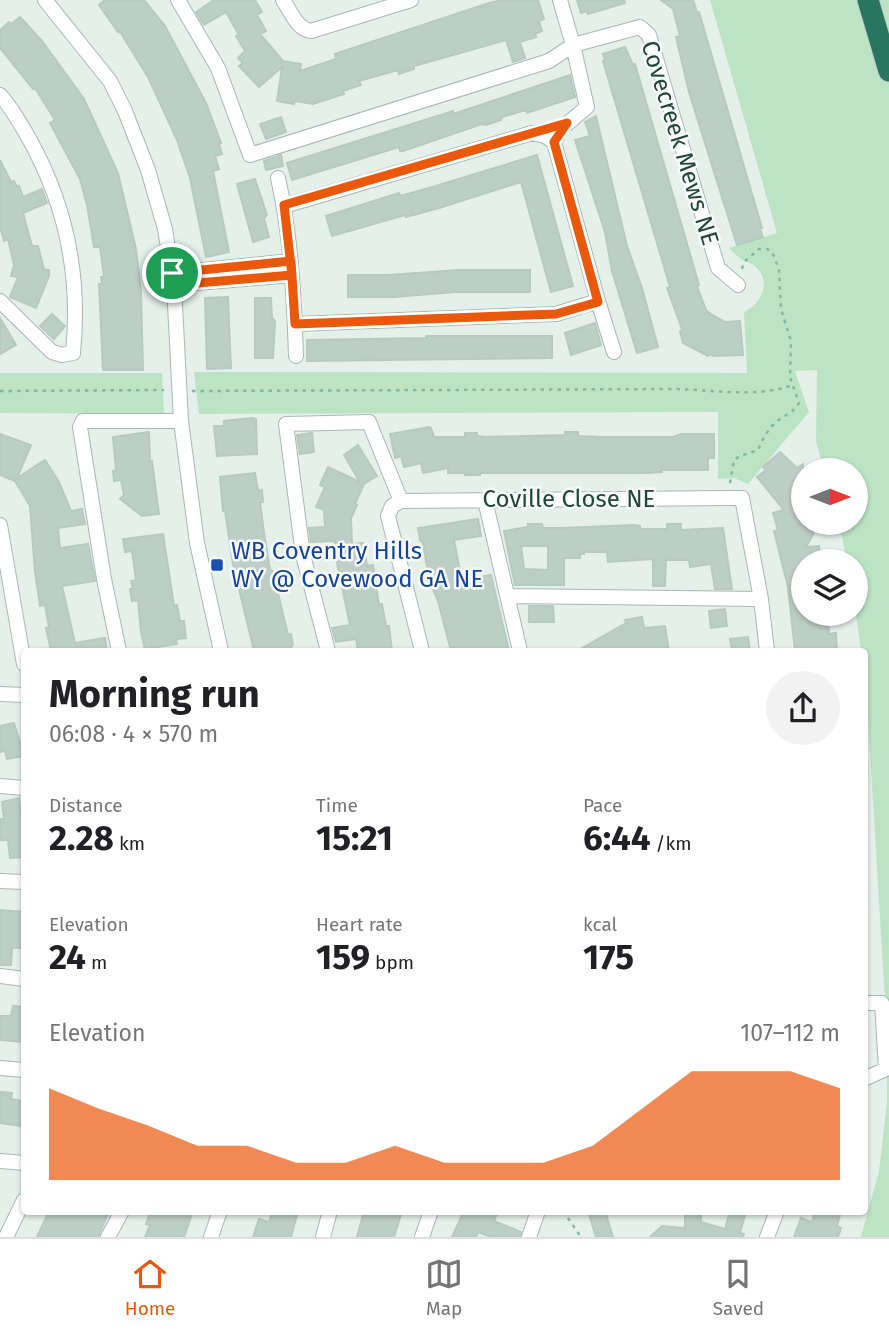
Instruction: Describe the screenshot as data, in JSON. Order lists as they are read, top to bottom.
{
  "streets": {
    "street": ["Covecreek Mews NE", "Coville Close NE"]
  },
  "places": {
    "transit": ["WB Coventry Hills WY @ Covewood GA NE"]
  },
  "north": "right",
  "page": {
    "heading": ["Morning run", "06:08 · 4 × 570 m"],
    "stats": [
      ["Distance", "2.28 km"],
      ["Time", "15:21"],
      ["Pace", "6:44 /km"],
      ["Elevation", "24 m"],
      ["Heart rate", "159 bpm"],
      ["kcal", "175"]
    ],
    "chart": ["Elevation", "107–112 m"],
    "tabs": ["Home", "Map", "Saved"]
  }
}
